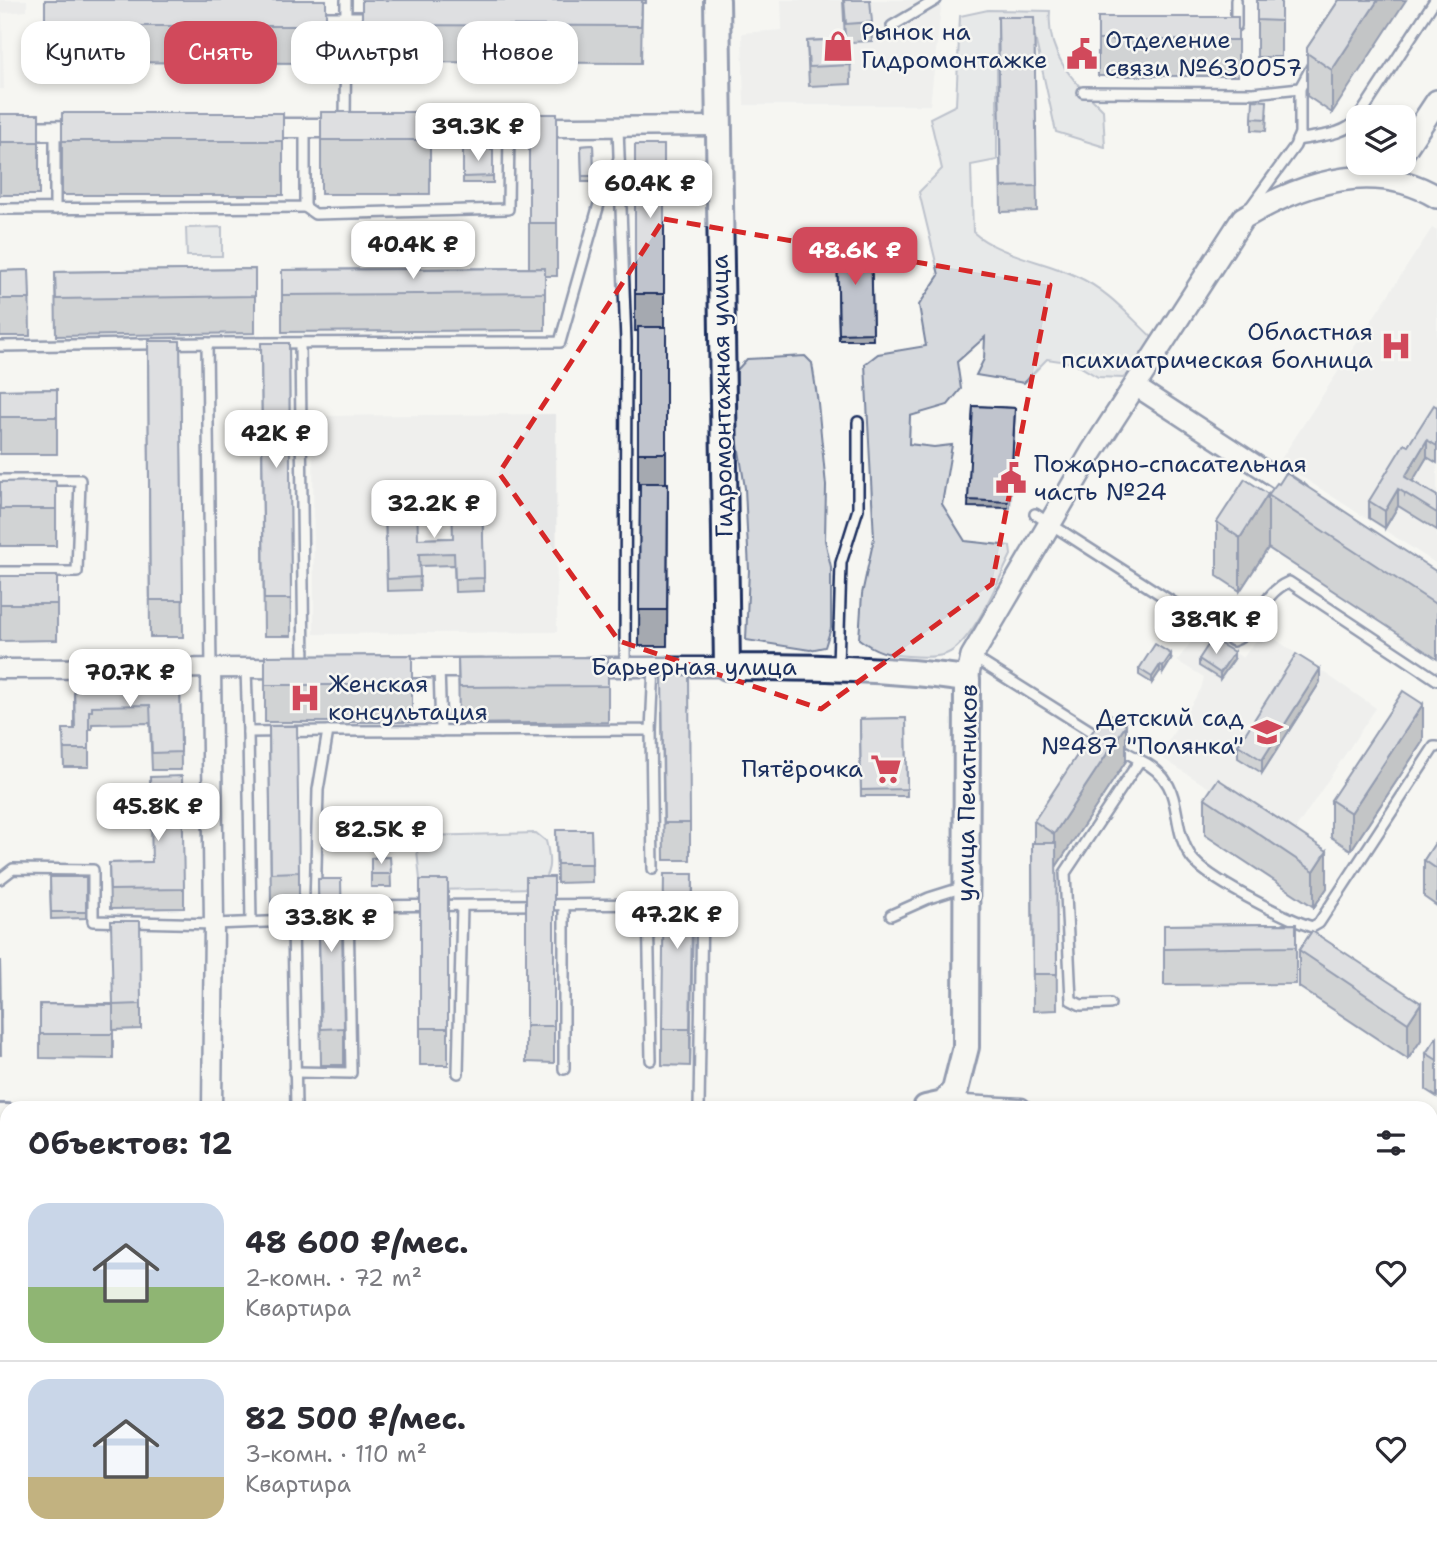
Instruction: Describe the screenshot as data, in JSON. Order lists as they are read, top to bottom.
{
  "streets": {
    "main road": ["Гидромонтажная улица", "Барьерная улица", "улица Печатников"]
  },
  "crossings": [
    ["Гидромонтажная улица", "Барьерная улица"],
    ["Барьерная улица", "улица Печатников"]
  ],
  "places": {
    "shop": ["Рынок на Гидромонтажке"],
    "public building": ["Отделение связи №630057", "Пожарно-спасательная часть №24"],
    "hospital": ["Областная психиатрическая болница", "Женская консультация"],
    "school or university": ["Детский сад №487 \"Полянка\""],
    "supermarket": ["Пятёрочка"]
  },
  "page": {
    "chip": [
      "Купить",
      "Снять",
      "Фильтры",
      "Новое"
    ],
    "price": [
      "39.3K ₽",
      "60.4K ₽",
      "40.4K ₽",
      "48.6K ₽",
      "42K ₽",
      "32.2K ₽",
      "38.9K ₽",
      "70.7K ₽",
      "45.8K ₽",
      "82.5K ₽",
      "47.2K ₽",
      "33.8K ₽"
    ],
    "heading": "Объектов: 12",
    "list": [
      {
        "name": "48 600 ₽/мес.",
        "note": "2-комн. · 72 m² · Квартира"
      },
      {
        "name": "82 500 ₽/мес.",
        "note": "3-комн. · 110 m² · Квартира"
      }
    ]
  }
}
